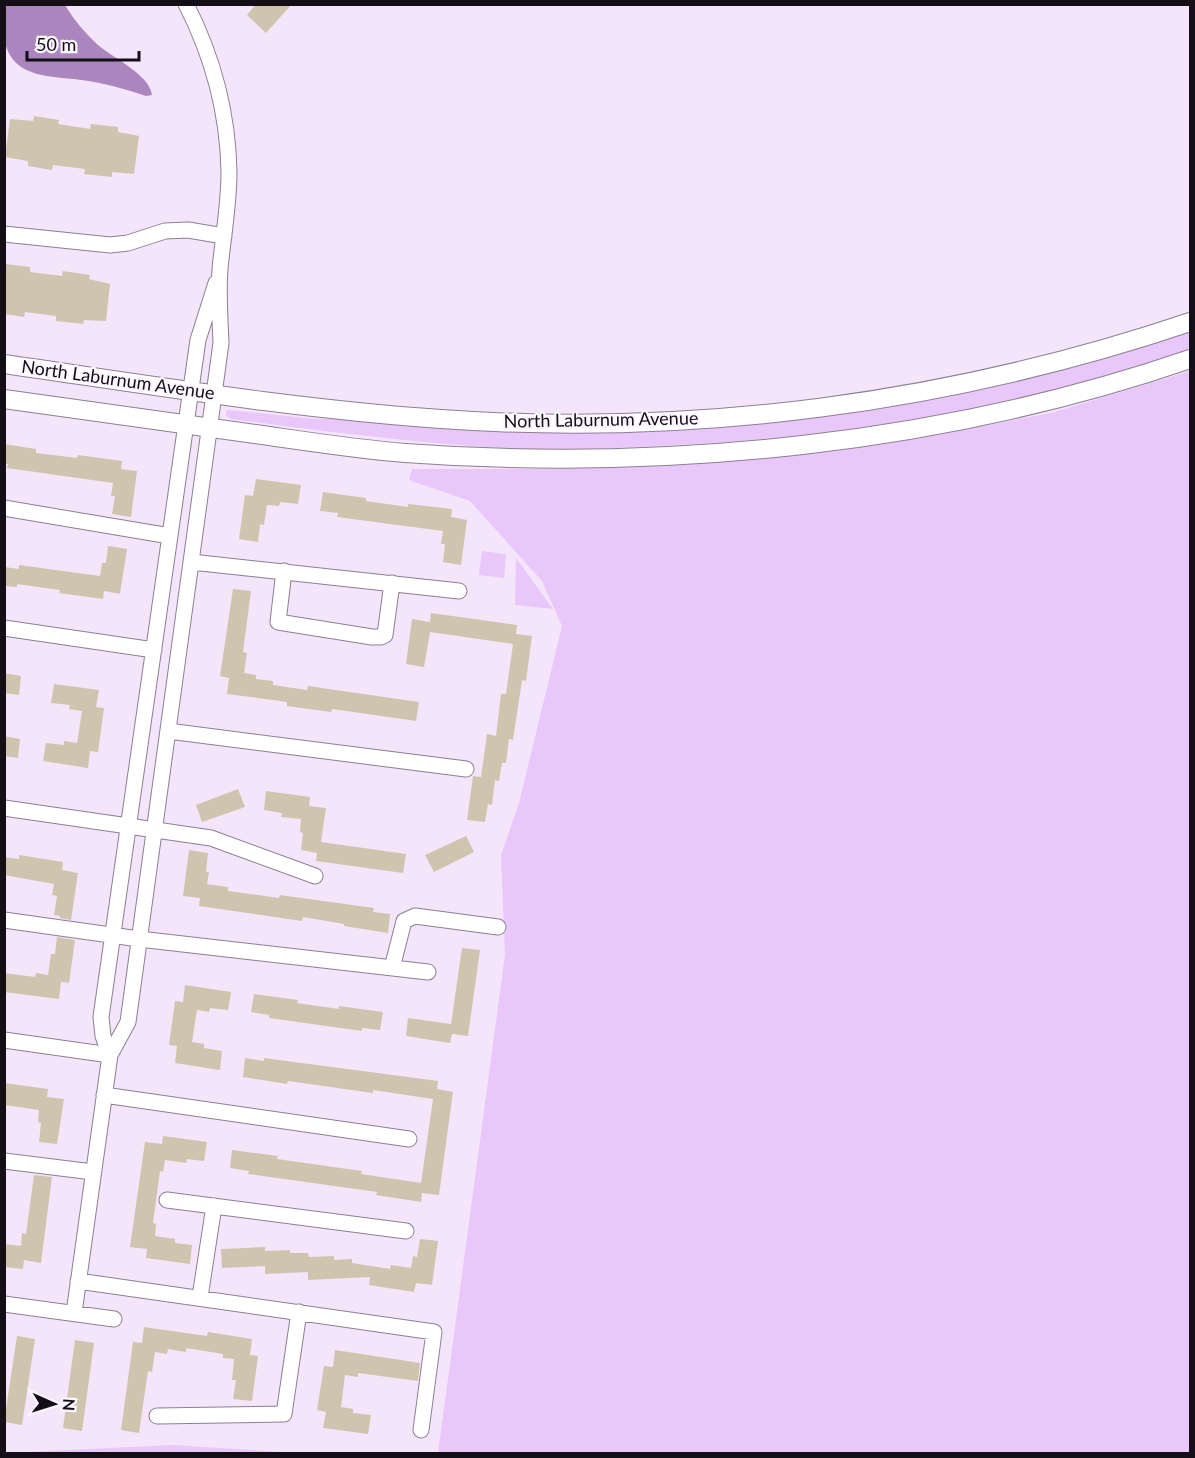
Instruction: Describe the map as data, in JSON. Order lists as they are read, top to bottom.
{
  "streets": {
    "main road": ["North Laburnum Avenue"]
  },
  "scale_bar": "50 m",
  "north": "right"
}
